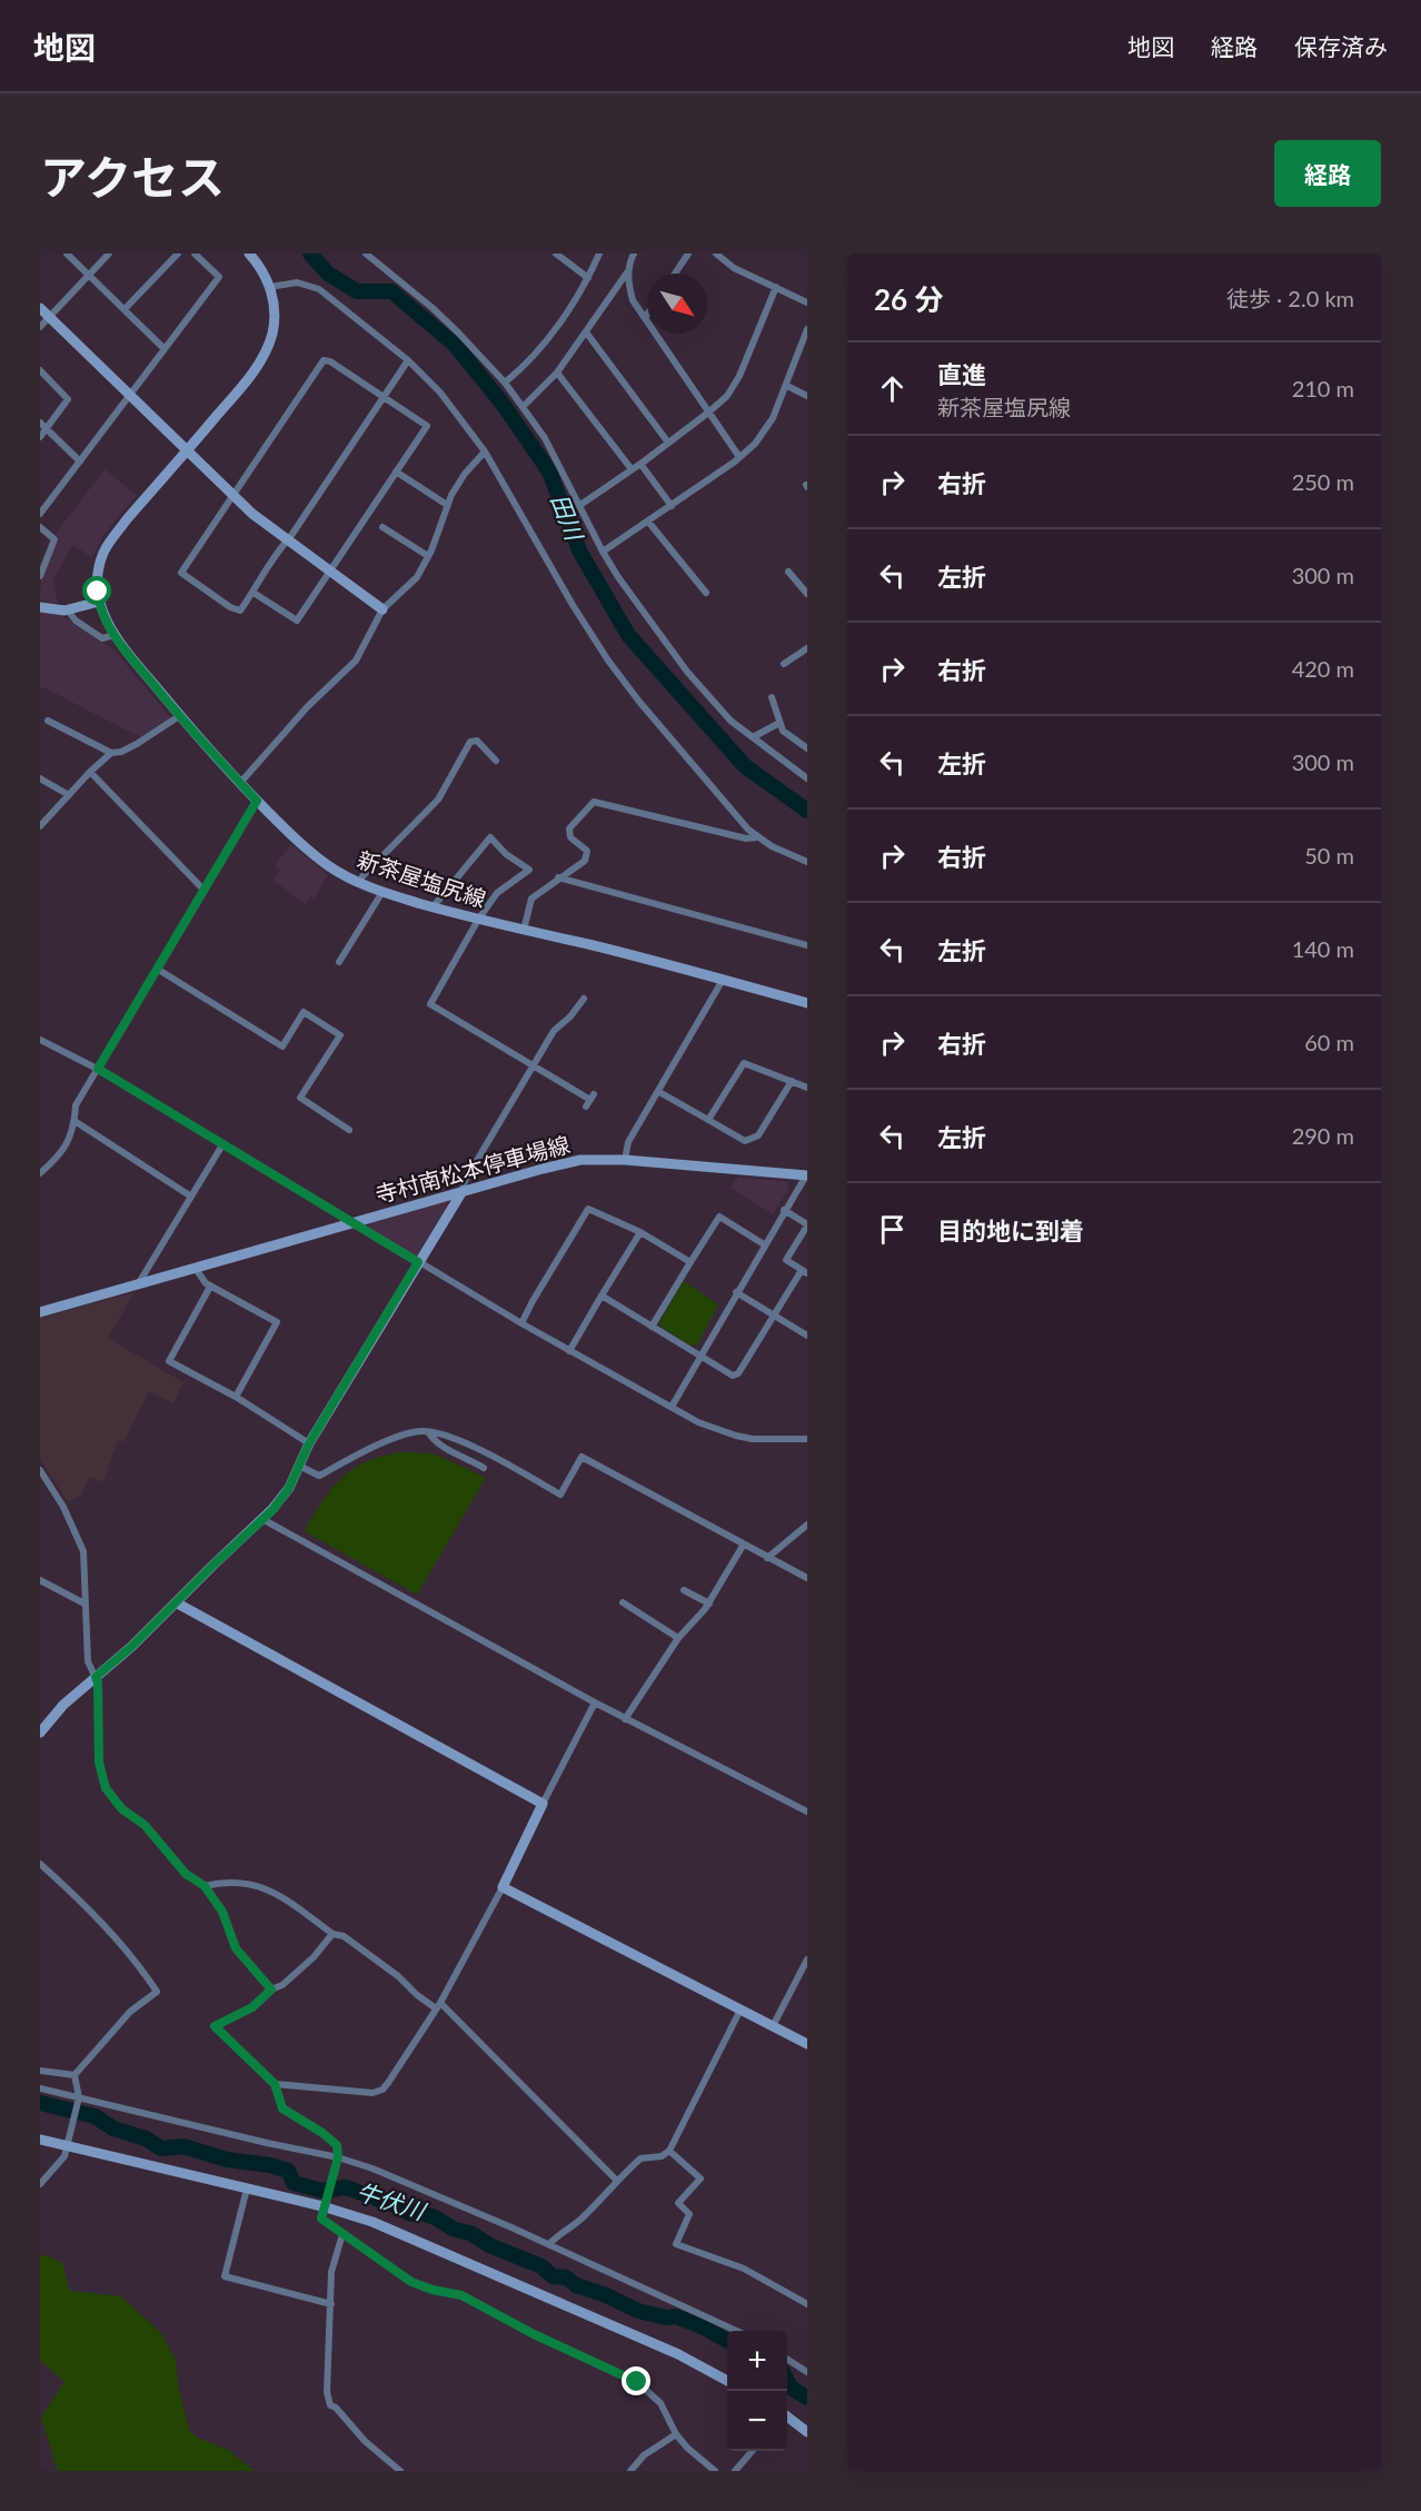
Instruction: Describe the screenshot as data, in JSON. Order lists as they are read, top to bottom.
{
  "streets": {
    "street": ["新茶屋塩尻線", "寺村南松本停車場線"]
  },
  "water": ["田川", "牛伏川"],
  "north": "bottom right",
  "page": {
    "header": "地図",
    "nav": ["地図", "経路", "保存済み"],
    "title": "アクセス",
    "buttons": "経路",
    "heading": ["26 分", "徒歩 · 2.0 km"],
    "list": [
      ["直進", "新茶屋塩尻線", "210 m"],
      ["右折", "250 m"],
      ["左折", "300 m"],
      ["右折", "420 m"],
      ["左折", "300 m"],
      ["右折", "50 m"],
      ["左折", "140 m"],
      ["右折", "60 m"],
      ["左折", "290 m"],
      "目的地に到着"
    ],
    "map_buttons": ["+", "−"]
  }
}
